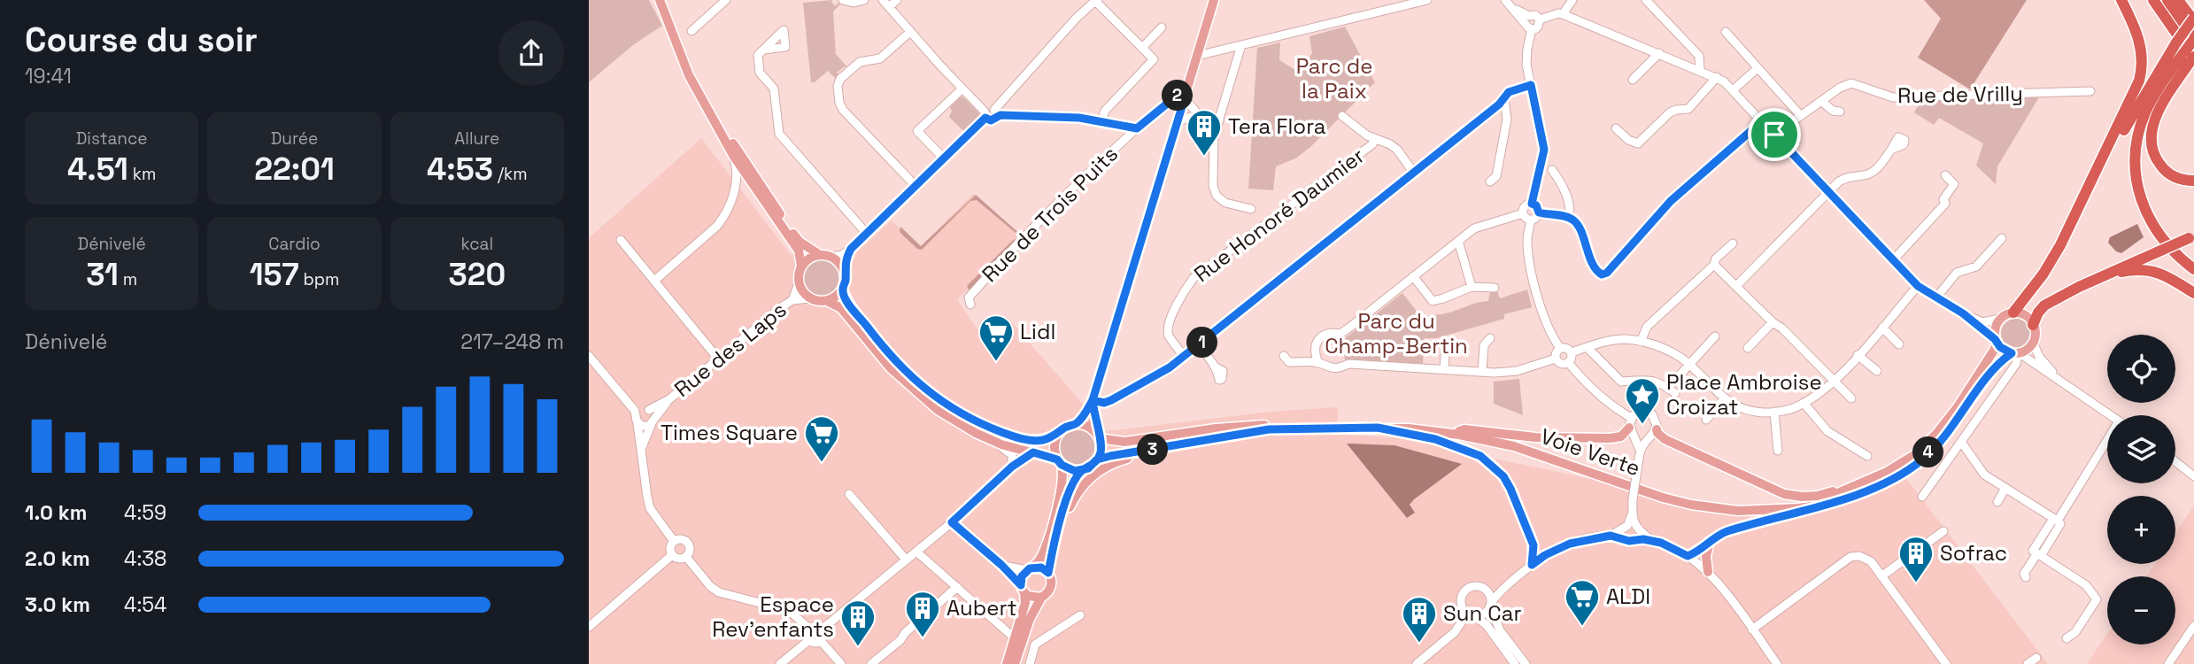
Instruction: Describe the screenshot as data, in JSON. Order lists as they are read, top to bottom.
{
  "streets": {
    "main road": ["Voie Verte"],
    "street": [
      "Rue de Vrilly",
      "Rue de Trois Puits",
      "Rue Honoré Daumier",
      "Rue des Laps"
    ]
  },
  "parks": ["Parc de la Paix", "Parc du Champ-Bertin"],
  "places": {
    "building": [
      "Tera Flora",
      "Sofrac",
      "Aubert",
      "Sun Car",
      "Espace Rev'enfants"
    ],
    "supermarket": ["Lidl", "Times Square", "ALDI"],
    "place": ["Place Ambroise Croizat"]
  },
  "page": {
    "heading": ["Course du soir", "19:41"],
    "pins": [
      "2",
      "1",
      "3",
      "4"
    ],
    "stats": [
      ["Distance", "4.51 km"],
      ["Durée", "22:01"],
      ["Allure", "4:53 /km"],
      ["Dénivelé", "31 m"],
      ["Cardio", "157 bpm"],
      ["kcal", "320"]
    ],
    "chart": ["Dénivelé", "217–248 m"],
    "map_buttons": ["+", "−"],
    "list": [
      {
        "name": "1.0 km",
        "note": "4:59"
      },
      {
        "name": "2.0 km",
        "note": "4:38"
      },
      {
        "name": "3.0 km",
        "note": "4:54"
      }
    ]
  }
}
